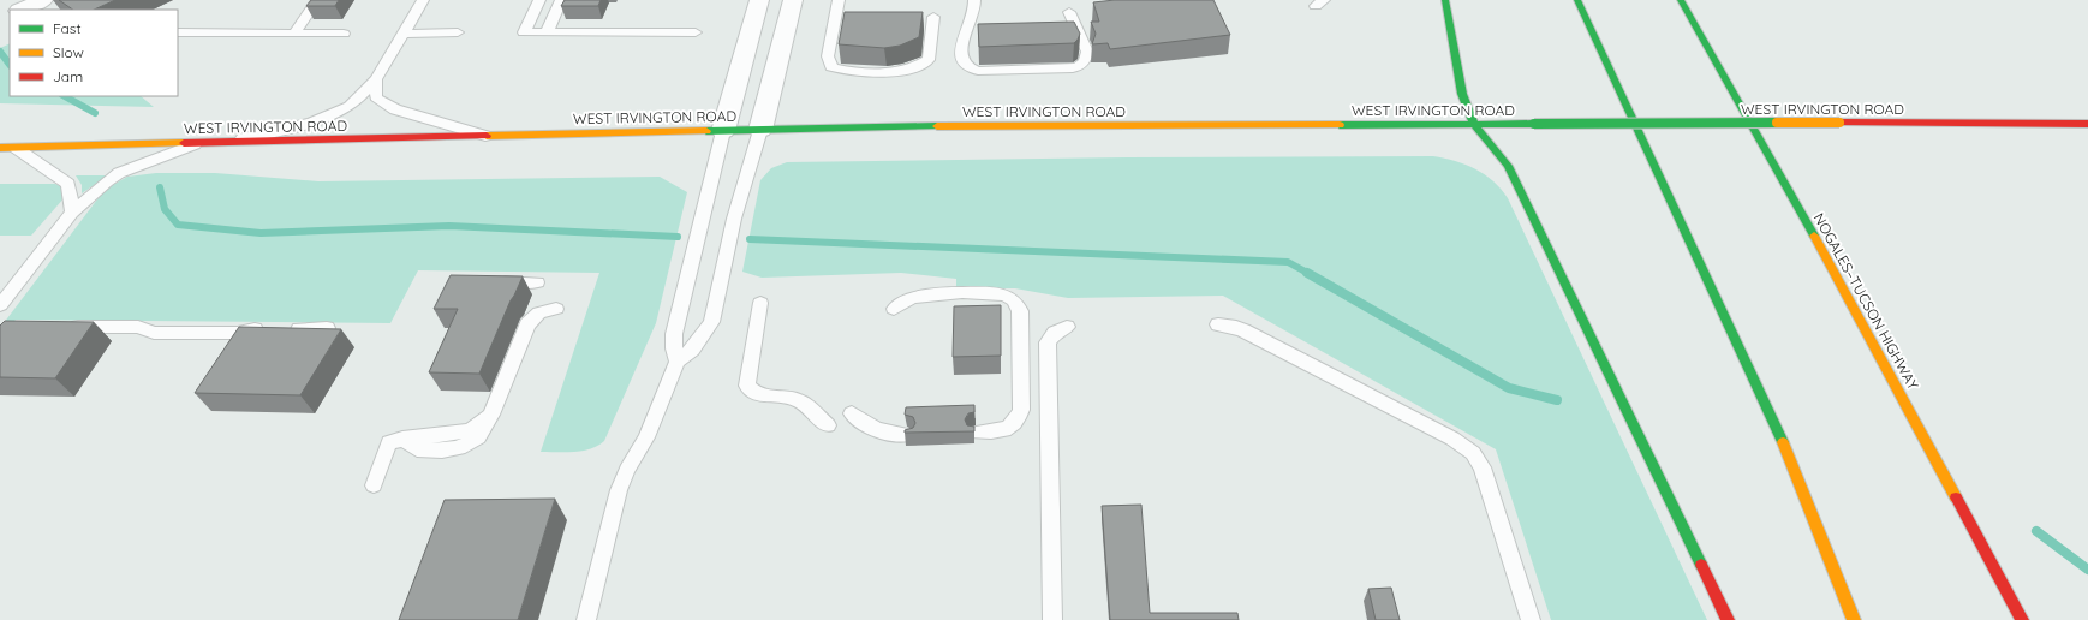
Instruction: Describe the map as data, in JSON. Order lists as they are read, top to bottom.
{
  "streets": {
    "main road": ["WEST IRVINGTON ROAD", "NOGALES–TUCSON HIGHWAY"]
  },
  "legend": ["Fast", "Slow", "Jam"]
}
